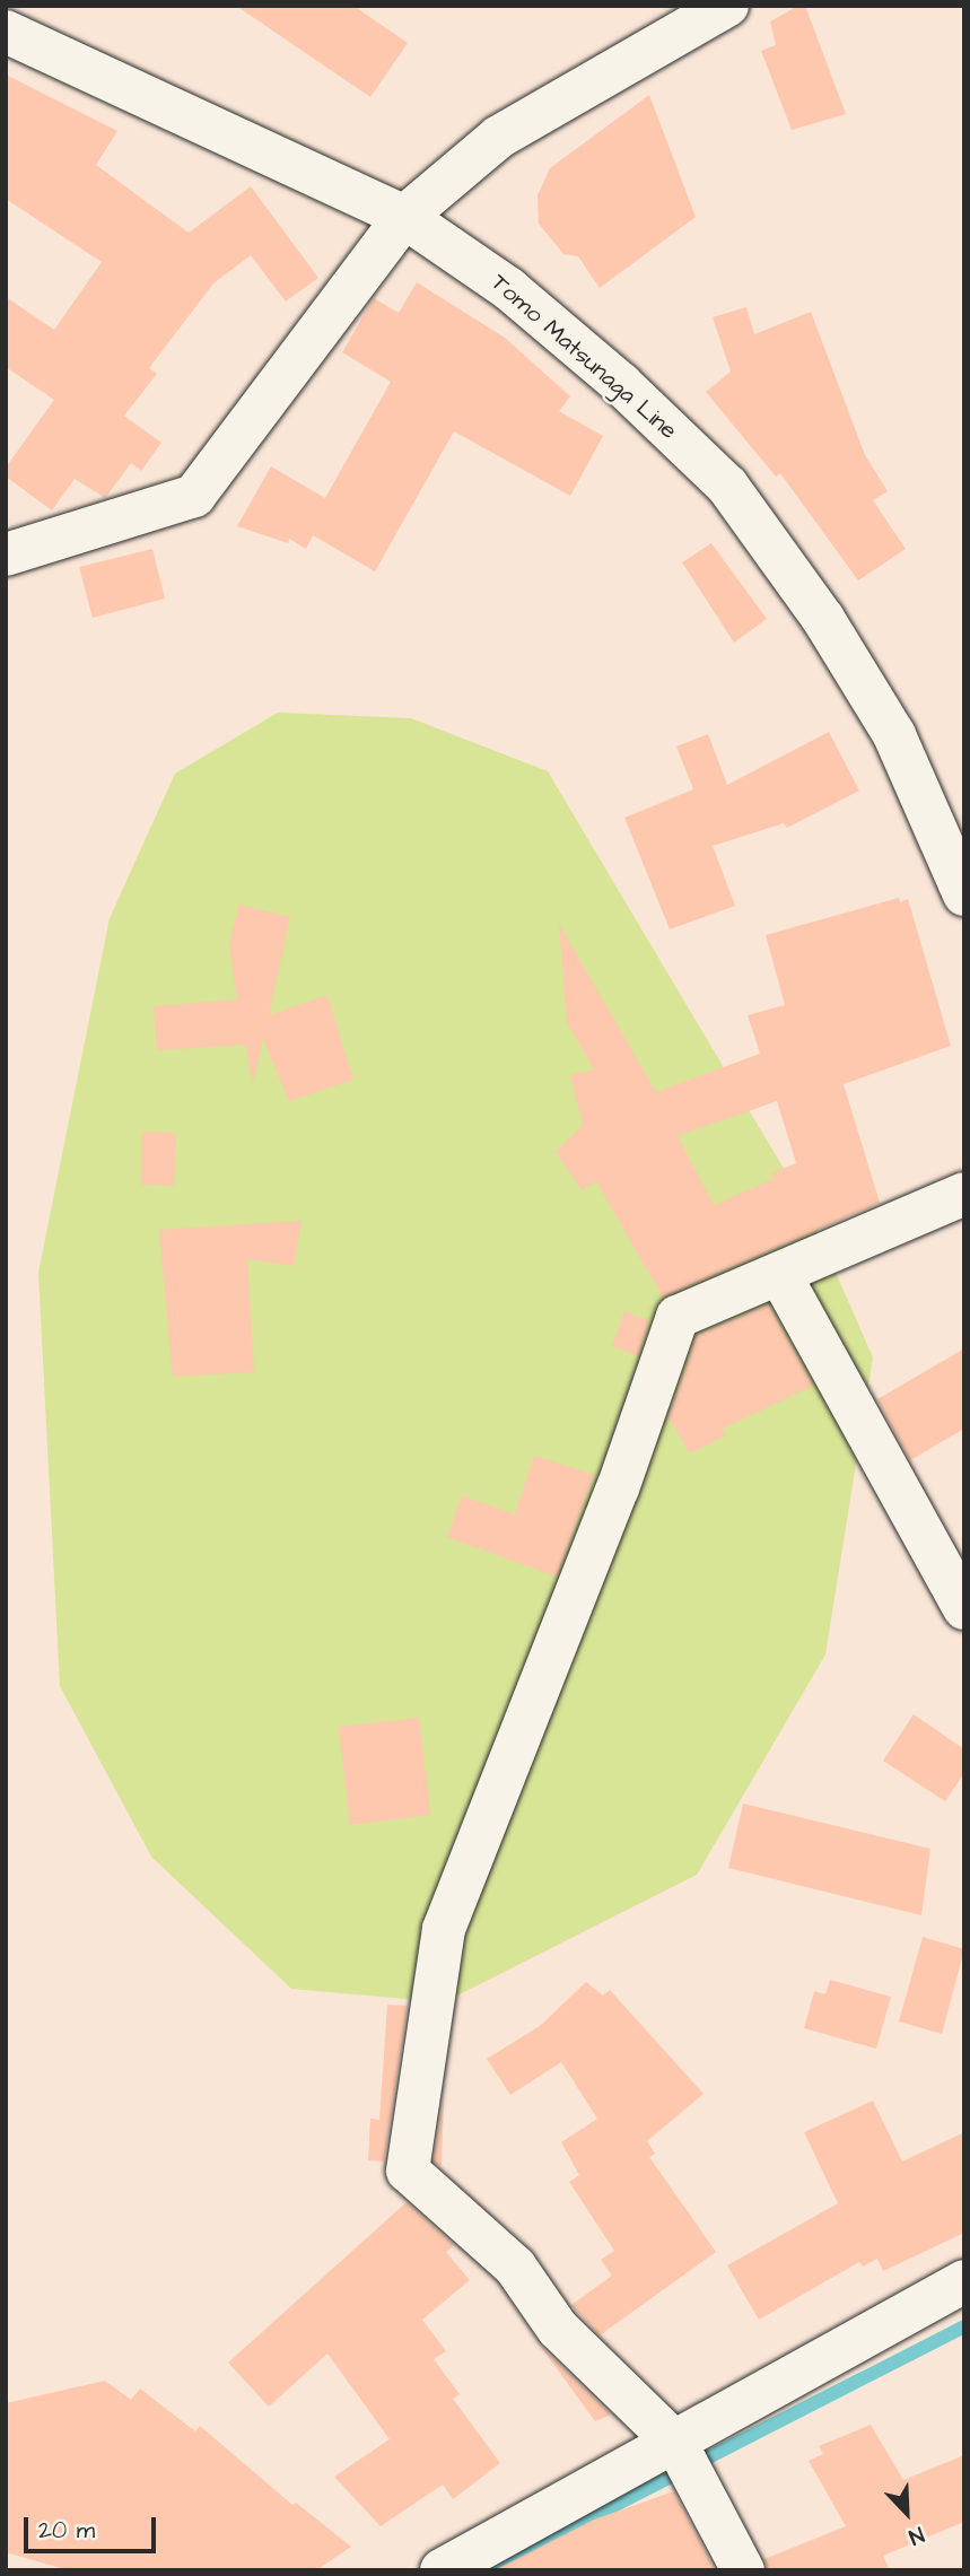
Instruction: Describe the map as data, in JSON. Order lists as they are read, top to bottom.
{
  "streets": {
    "street": ["Tomo Matsunaga Line"]
  },
  "scale_bar": "20 m",
  "north": "bottom right"
}
